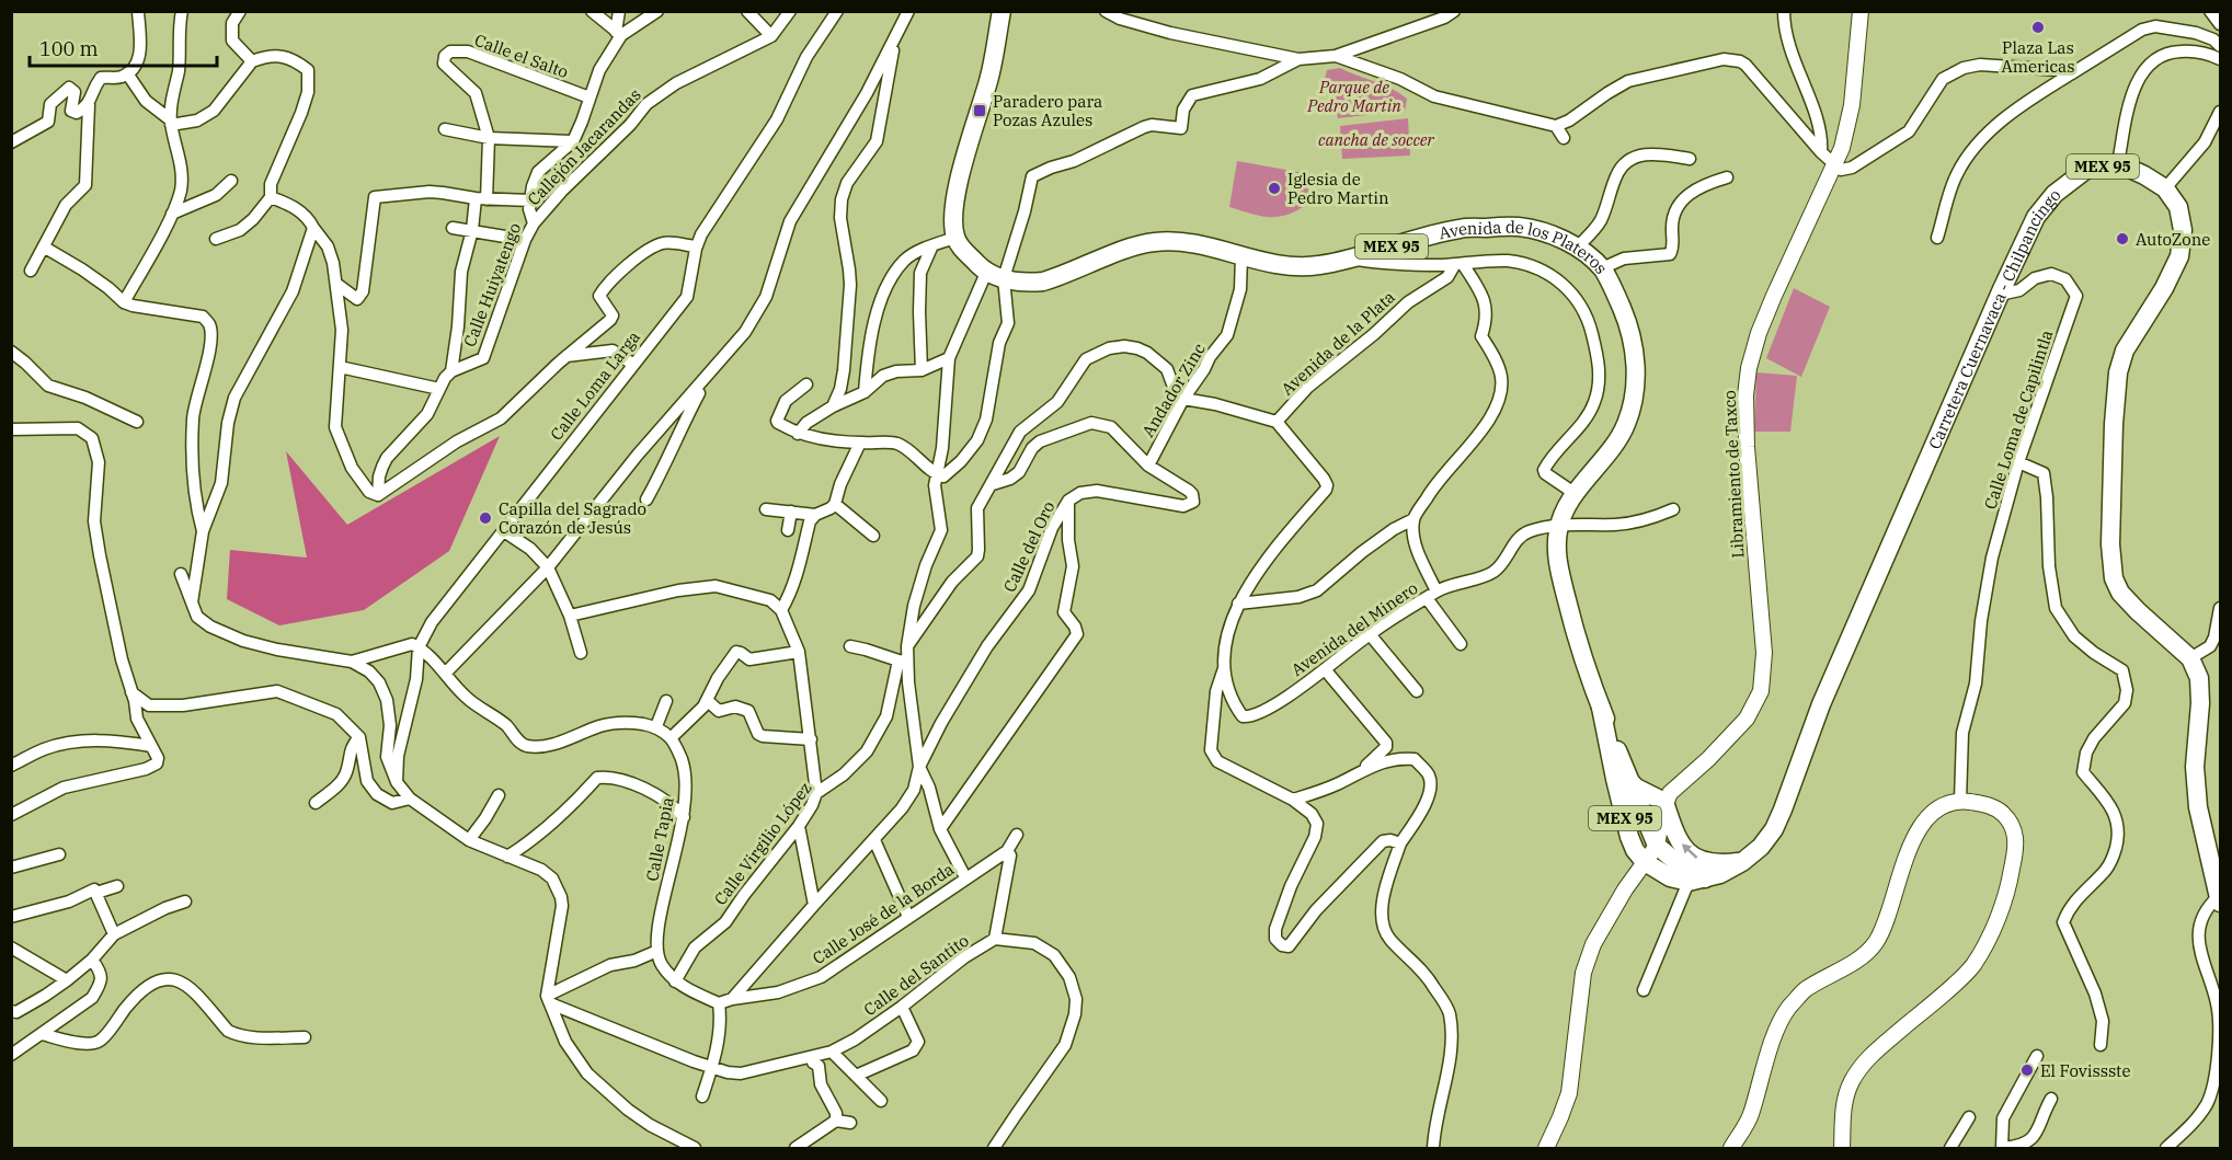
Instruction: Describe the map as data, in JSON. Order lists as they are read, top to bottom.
{
  "streets": {
    "main road": [
      "MEX 95",
      "Avenida de los Plateros",
      "Carretera Cuernavaca - Chilpancingo",
      "Libramiento de Taxco"
    ],
    "street": [
      "Calle el Salto",
      "Callejón Jacarandas",
      "Calle Huiyatengo",
      "Avenida de la Plata",
      "Calle Loma Larga",
      "Andador Zinc",
      "Calle Loma de Capilintla",
      "Calle del Oro",
      "Avenida del Minero",
      "Calle Tapia",
      "Calle Virgilio López",
      "Calle José de la Borda",
      "Calle del Santito"
    ]
  },
  "crossings": [
    ["Calle el Salto", "Calle Huiyatengo"],
    ["Callejón Jacarandas", "Calle Huiyatengo"],
    ["MEX 95", "Carretera Cuernavaca - Chilpancingo"],
    ["Avenida de los Plateros", "Carretera Cuernavaca - Chilpancingo"],
    ["Avenida de los Plateros", "Avenida de la Plata"],
    ["Avenida de los Plateros", "Andador Zinc"],
    ["Avenida de los Plateros", "Avenida del Minero"],
    ["Carretera Cuernavaca - Chilpancingo", "Calle Loma de Capilintla"],
    ["Avenida de la Plata", "Avenida del Minero"],
    ["Andador Zinc", "Calle del Oro"],
    ["Calle del Oro", "Calle José de la Borda"]
  ],
  "parks": ["Parque de Pedro Martin", "cancha de soccer"],
  "places": {
    "other": [
      "Plaza Las Americas",
      "Iglesia de Pedro Martin",
      "AutoZone",
      "Capilla del Sagrado Corazón de Jesús",
      "El Fovissste"
    ],
    "transit": ["Paradero para Pozas Azules"]
  },
  "scale_bar": "100 m"
}
